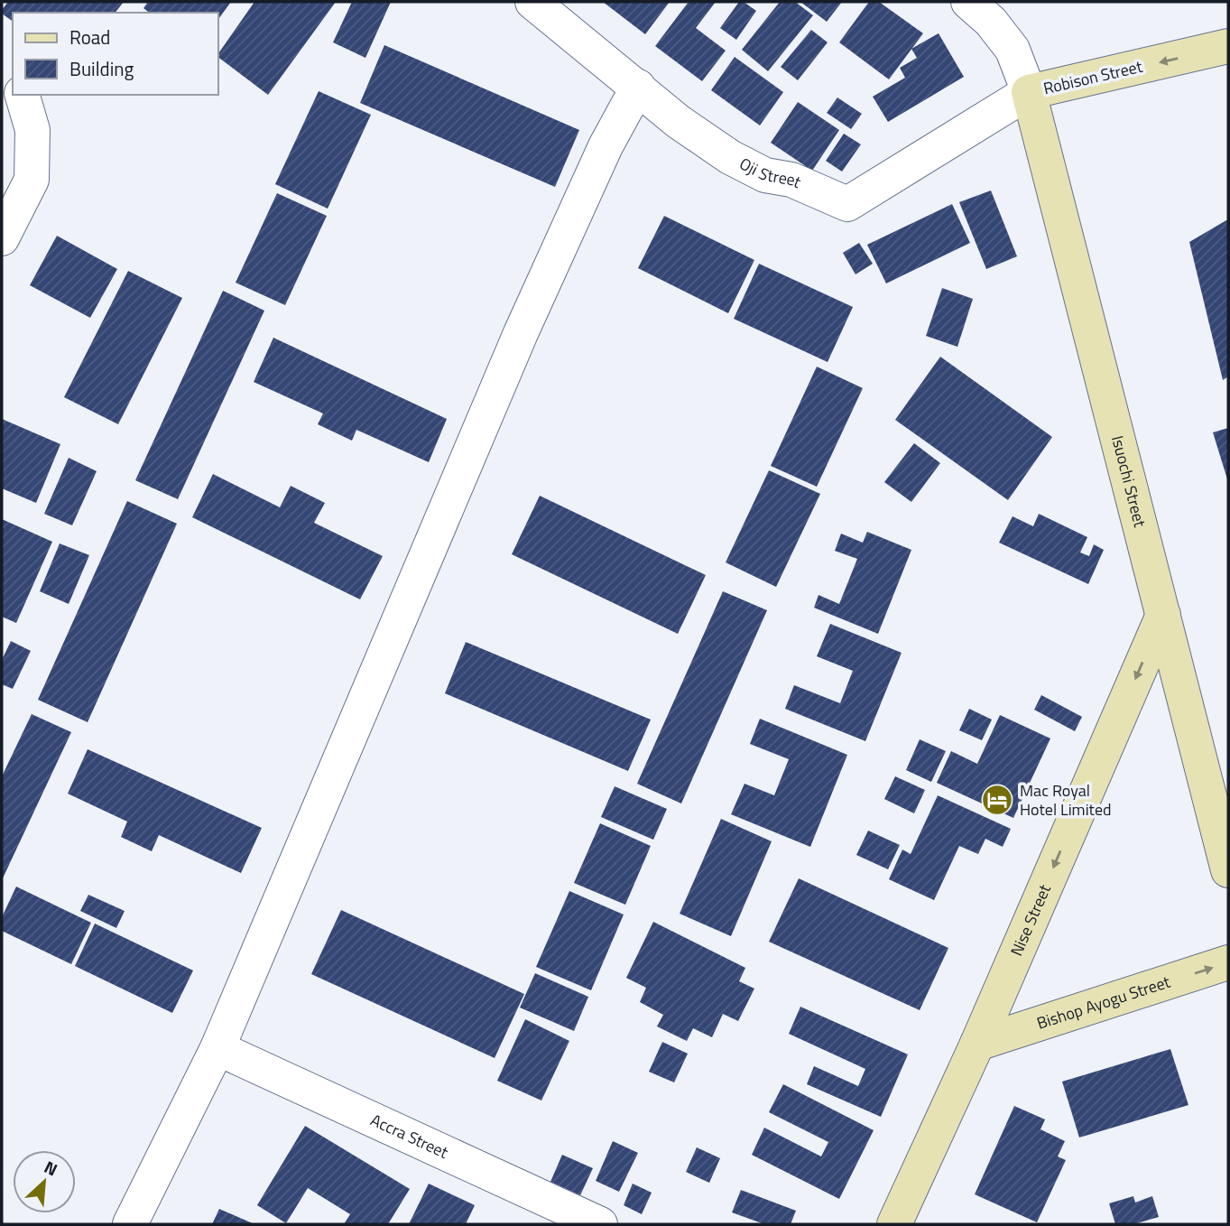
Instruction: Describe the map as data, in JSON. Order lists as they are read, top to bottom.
{
  "streets": {
    "main road": [
      "Robison Street",
      "Isuochi Street",
      "Nise Street",
      "Bishop Ayogu Street"
    ],
    "street": ["Oji Street", "Accra Street"]
  },
  "crossings": [
    ["Robison Street", "Oji Street"],
    ["Robison Street", "Isuochi Street"],
    ["Oji Street", "Isuochi Street"],
    ["Isuochi Street", "Nise Street"],
    ["Nise Street", "Bishop Ayogu Street"]
  ],
  "one_way": ["Robison Street", "Nise Street", "Bishop Ayogu Street"],
  "places": {
    "hotel": ["Mac Royal Hotel Limited"]
  },
  "legend": ["Road", "Building"],
  "north": "top right"
}
